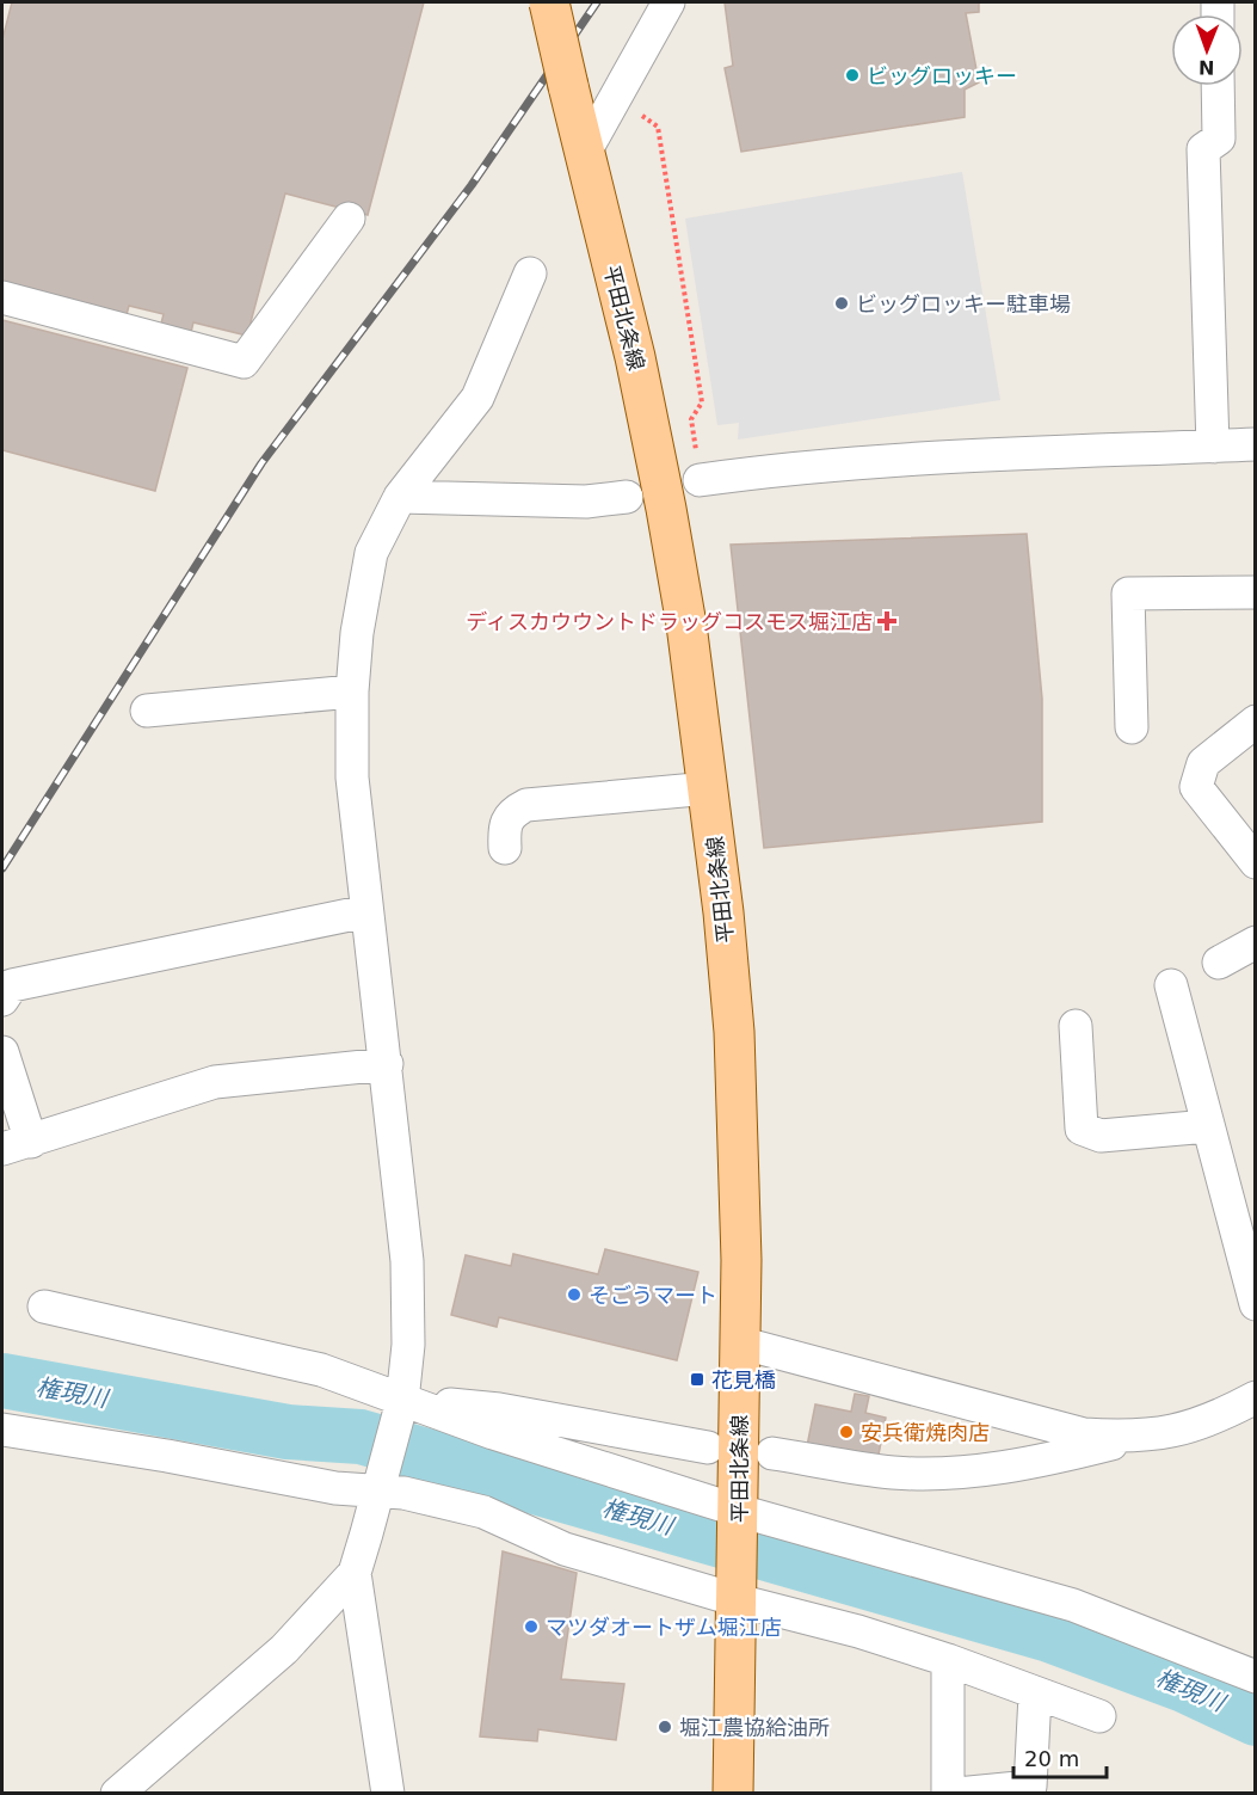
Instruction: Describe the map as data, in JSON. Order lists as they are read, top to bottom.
{
  "streets": {
    "main road": ["平田北条線"]
  },
  "water": ["権現川"],
  "places": {
    "other": [
      "ビッグロッキー",
      "ビッグロッキー駐車場",
      "そごうマート",
      "安兵衛焼肉店",
      "マツダオートザム堀江店",
      "堀江農協給油所"
    ],
    "health": ["ディスカウウントドラッグコスモス堀江店"],
    "transit": ["花見橋"]
  },
  "scale_bar": "20 m",
  "north": "bottom"
}
